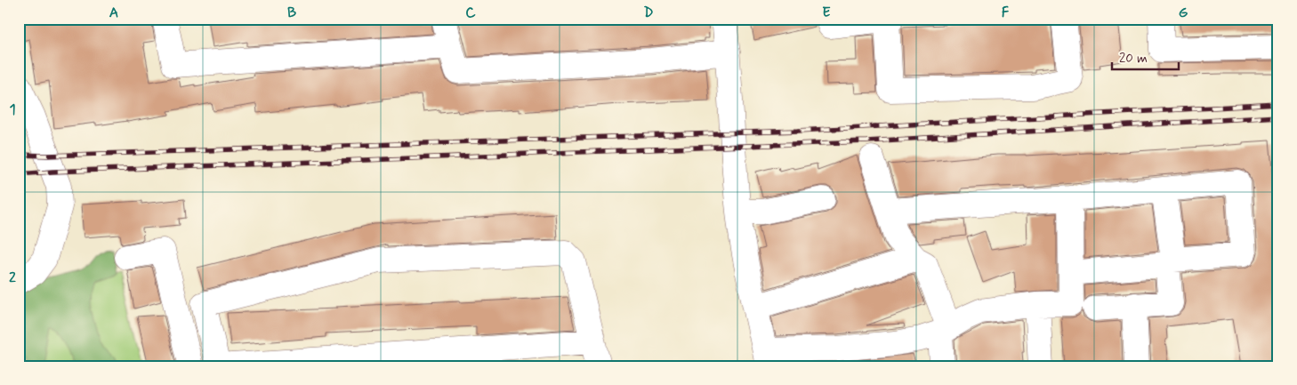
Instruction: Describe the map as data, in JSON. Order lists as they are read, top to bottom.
{
  "scale_bar": "20 m",
  "grid": {
    "columns": [
      "A",
      "B",
      "C",
      "D",
      "E",
      "F",
      "G"
    ],
    "rows": ["1", "2"]
  }
}
